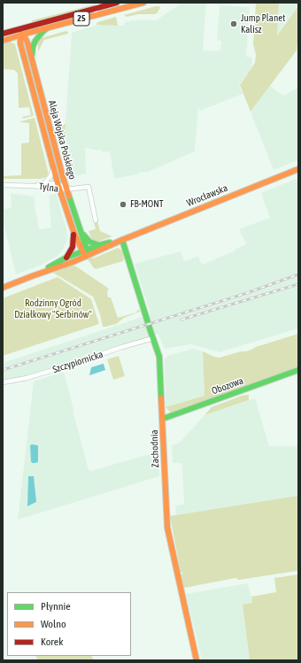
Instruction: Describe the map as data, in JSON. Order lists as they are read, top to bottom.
{
  "streets": {
    "street": [
      "25",
      "Aleja Wojska Polskiego",
      "Tylna",
      "Wrocławska",
      "Szczypiornicka",
      "Obozowa",
      "Zachodnia"
    ]
  },
  "crossings": [
    ["25", "Aleja Wojska Polskiego"],
    ["Aleja Wojska Polskiego", "Tylna"],
    ["Aleja Wojska Polskiego", "Wrocławska"],
    ["Wrocławska", "Zachodnia"],
    ["Szczypiornicka", "Zachodnia"],
    ["Obozowa", "Zachodnia"]
  ],
  "parks": ["Rodzinny Ogród Działkowy \"Serbinów\""],
  "places": ["Jump Planet Kalisz", "FB-MONT"],
  "legend": ["Płynnie", "Wolno", "Korek"]
}
